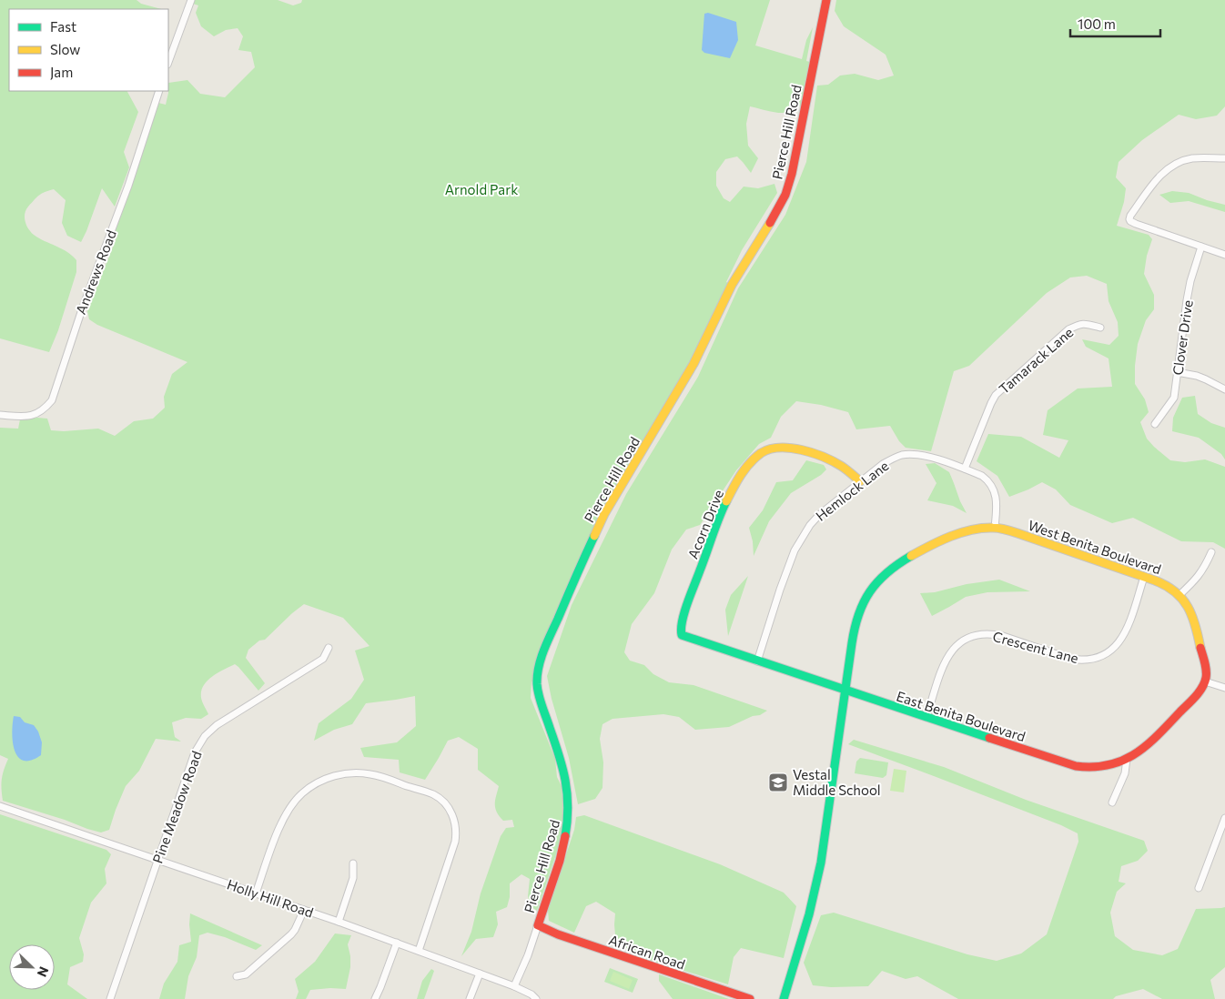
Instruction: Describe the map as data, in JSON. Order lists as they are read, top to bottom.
{
  "streets": {
    "street": [
      "Pierce Hill Road",
      "Andrews Road",
      "Clover Drive",
      "Tamarack Lane",
      "Hemlock Lane",
      "Acorn Drive",
      "West Benita Boulevard",
      "Crescent Lane",
      "East Benita Boulevard",
      "Pine Meadow Road",
      "Holly Hill Road",
      "African Road"
    ]
  },
  "crossings": [
    ["Pierce Hill Road", "Holly Hill Road"],
    ["Pierce Hill Road", "African Road"],
    ["Tamarack Lane", "Hemlock Lane"],
    ["Hemlock Lane", "Acorn Drive"],
    ["Hemlock Lane", "West Benita Boulevard"],
    ["Hemlock Lane", "East Benita Boulevard"],
    ["Acorn Drive", "East Benita Boulevard"],
    ["West Benita Boulevard", "Crescent Lane"],
    ["West Benita Boulevard", "East Benita Boulevard"],
    ["Crescent Lane", "East Benita Boulevard"],
    ["Pine Meadow Road", "Holly Hill Road"]
  ],
  "parks": ["Arnold Park"],
  "places": {
    "school or university": ["Vestal Middle School"]
  },
  "legend": ["Fast", "Slow", "Jam"],
  "scale_bar": "100 m",
  "north": "bottom right"
}
